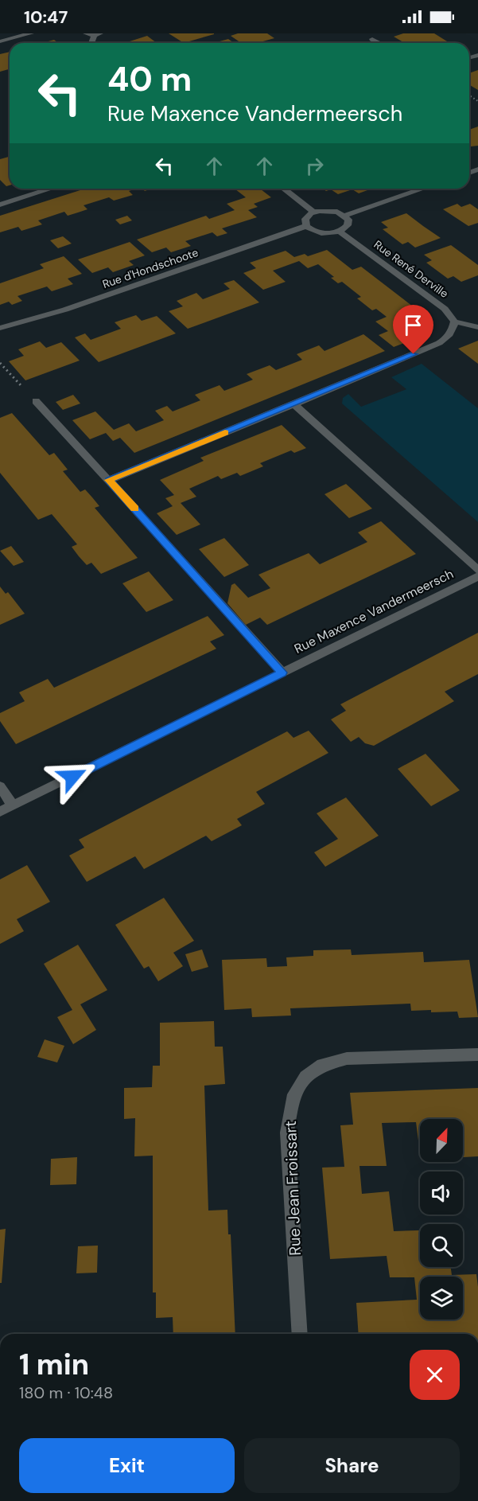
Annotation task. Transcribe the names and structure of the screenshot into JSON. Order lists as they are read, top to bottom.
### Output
{
  "streets": {
    "street": [
      "Rue d'Hondschoote",
      "Rue René Derville",
      "Rue Maxence Vandermeersch",
      "Rue Jean Froissart"
    ]
  },
  "north": "top right",
  "page": {
    "status": "10:47",
    "turn": ["40 m", "Rue Maxence Vandermeersch"],
    "heading": ["1 min", "180 m · 10:48"],
    "buttons": ["Exit", "Share"]
  }
}
